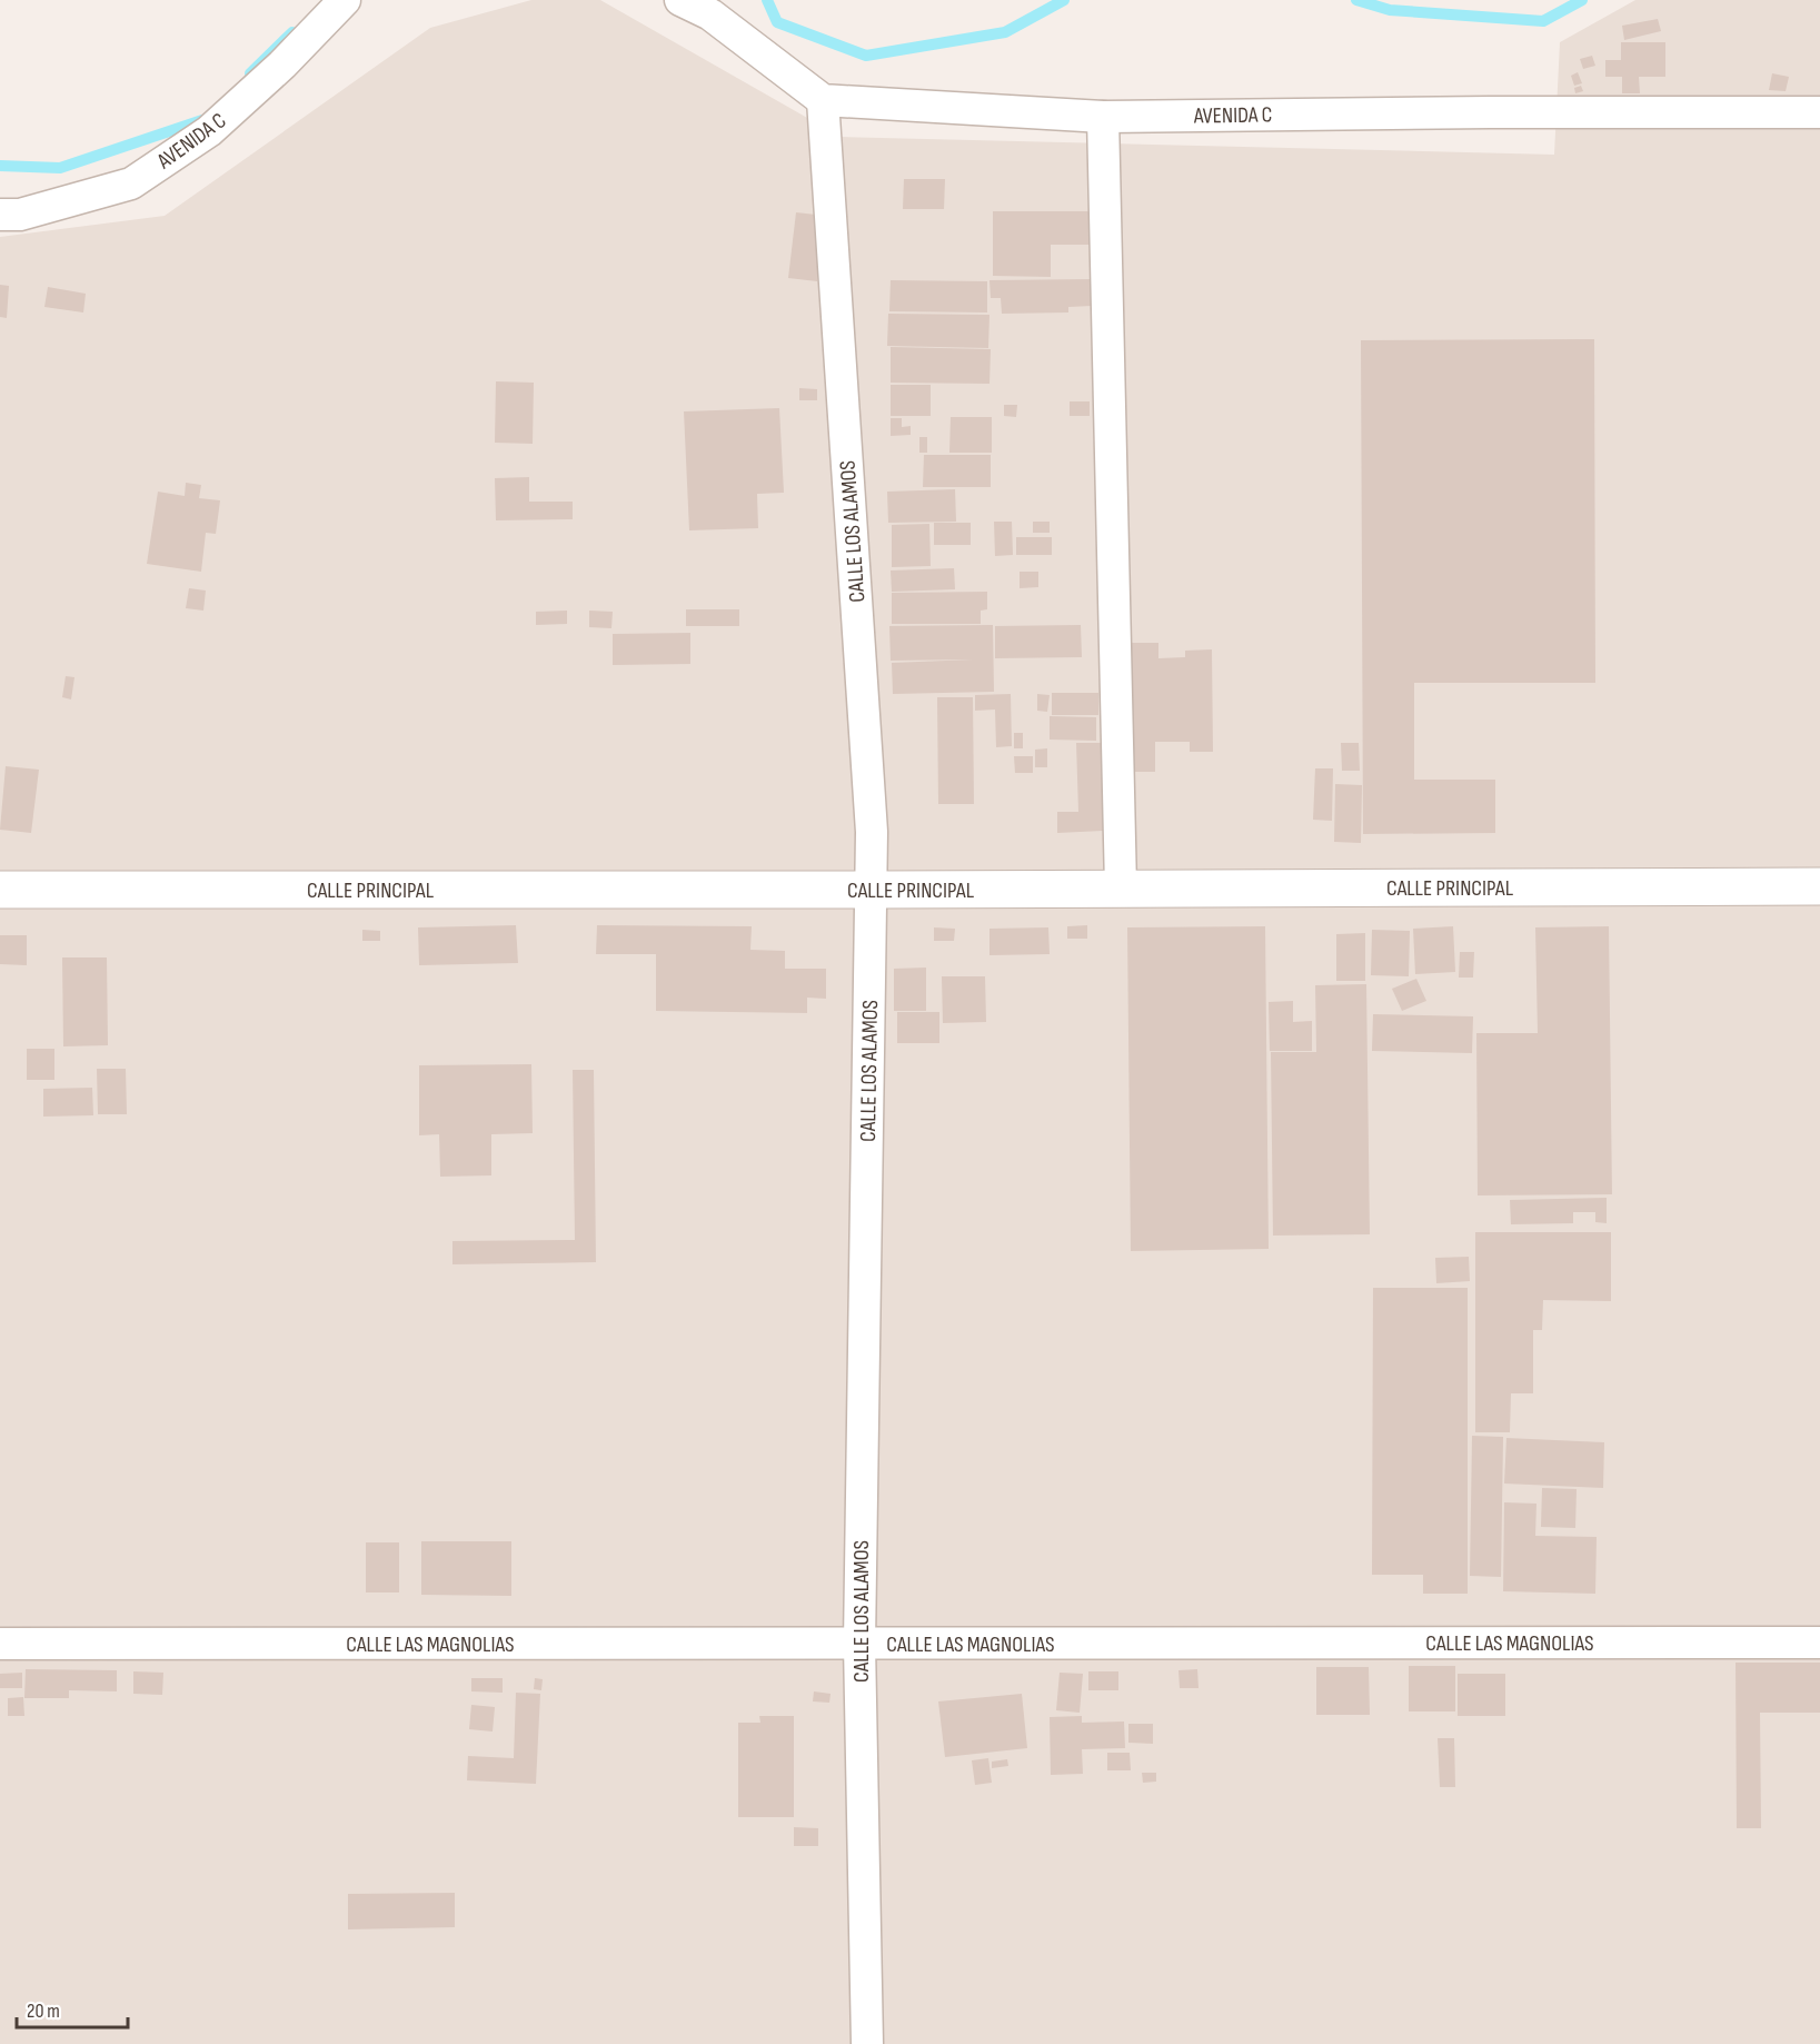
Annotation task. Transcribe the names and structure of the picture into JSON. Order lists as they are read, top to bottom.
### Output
{
  "streets": {
    "street": [
      "AVENIDA C",
      "CALLE LOS ALAMOS",
      "CALLE PRINCIPAL",
      "CALLE LAS MAGNOLIAS"
    ]
  },
  "crossings": [
    ["AVENIDA C", "CALLE LOS ALAMOS"],
    ["CALLE LOS ALAMOS", "CALLE PRINCIPAL"],
    ["CALLE LOS ALAMOS", "CALLE LAS MAGNOLIAS"]
  ],
  "scale_bar": "20 m"
}
